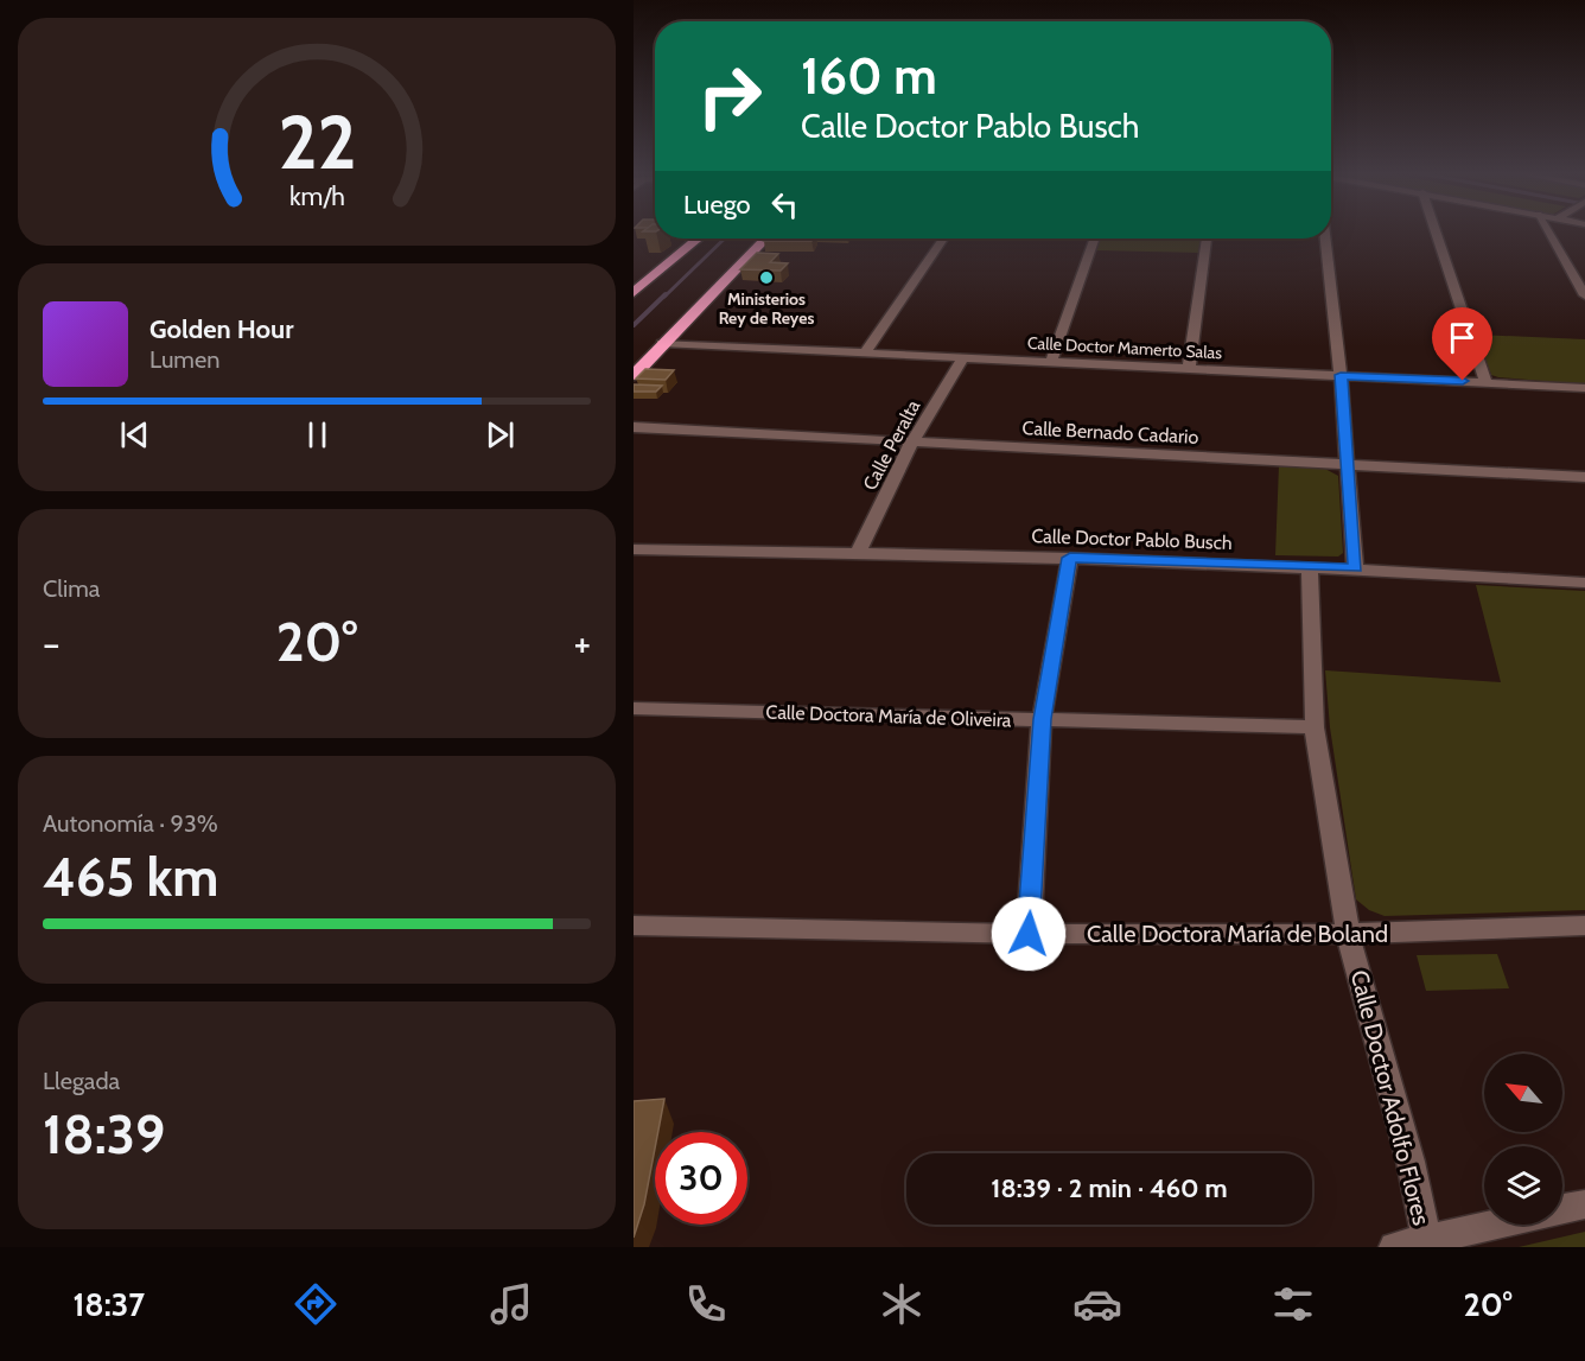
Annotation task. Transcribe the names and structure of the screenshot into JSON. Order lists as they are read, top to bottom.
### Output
{
  "streets": {
    "street": [
      "Calle Doctor Mamerto Salas",
      "Calle Bernado Cadario",
      "Calle Peralta",
      "Calle Doctor Pablo Busch",
      "Calle Doctora María de Oliveira",
      "Calle Doctora María de Boland",
      "Calle Doctor Adolfo Flores"
    ]
  },
  "crossings": [
    ["Calle Doctor Mamerto Salas", "Calle Peralta"],
    ["Calle Bernado Cadario", "Calle Peralta"],
    ["Calle Peralta", "Calle Doctor Pablo Busch"],
    ["Calle Doctor Pablo Busch", "Calle Doctor Adolfo Flores"],
    ["Calle Doctora María de Oliveira", "Calle Doctor Adolfo Flores"],
    ["Calle Doctora María de Boland", "Calle Doctor Adolfo Flores"]
  ],
  "places": ["Ministerios Rey de Reyes"],
  "north": "top left",
  "page": {
    "turn": ["160 m", "Calle Doctor Pablo Busch"],
    "then": "Luego",
    "song": ["Golden Hour", "Lumen"],
    "tile": [
      "Clima",
      ["Autonomía · 93%", "465 km"],
      ["Llegada", "18:39"]
    ],
    "heat": ["−", "20°", "+"],
    "limit": "30",
    "trip": "18:39 · 2 min · 460 m",
    "tabs": ["18:37", "20°"],
    "gauge": ["22", "km/h"]
  }
}
